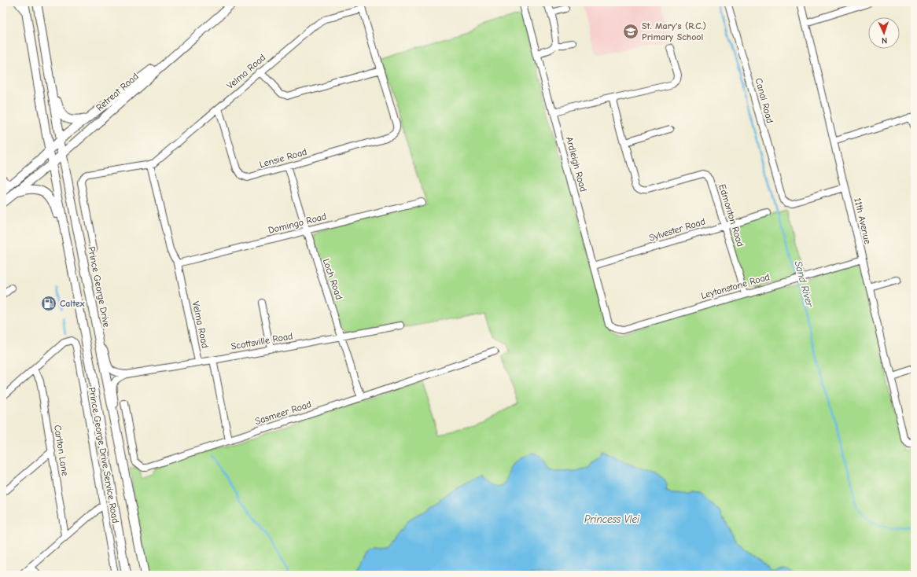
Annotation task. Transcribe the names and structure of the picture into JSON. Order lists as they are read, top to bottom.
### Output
{
  "streets": {
    "main road": ["Retreat Road", "Prince George Drive"],
    "street": [
      "Velma Road",
      "Canal Road",
      "Lensie Road",
      "Ardleigh Road",
      "Edmonton Road",
      "11th Avenue",
      "Domingo Road",
      "Sylvester Road",
      "Loch Road",
      "Leytonstone Road",
      "Scottsville Road",
      "Sasmeer Road",
      "Carlton Lane",
      "Prince George Drive Service Road"
    ]
  },
  "crossings": [
    ["Velma Road", "Lensie Road"],
    ["Velma Road", "Domingo Road"],
    ["Velma Road", "Scottsville Road"],
    ["Retreat Road", "Prince George Drive"],
    ["Canal Road", "11th Avenue"],
    ["Lensie Road", "Loch Road"],
    ["Ardleigh Road", "Sylvester Road"],
    ["Ardleigh Road", "Leytonstone Road"],
    ["Edmonton Road", "Sylvester Road"],
    ["Edmonton Road", "Leytonstone Road"],
    ["11th Avenue", "Leytonstone Road"],
    ["Domingo Road", "Loch Road"],
    ["Loch Road", "Scottsville Road"],
    ["Loch Road", "Sasmeer Road"],
    ["Prince George Drive", "Scottsville Road"],
    ["Carlton Lane", "Prince George Drive Service Road"]
  ],
  "water": ["Sand River", "Princess Vlei"],
  "places": {
    "school or university": ["St. Mary's (R.C.) Primary School"],
    "fuel station": ["Caltex"]
  },
  "north": "bottom"
}
